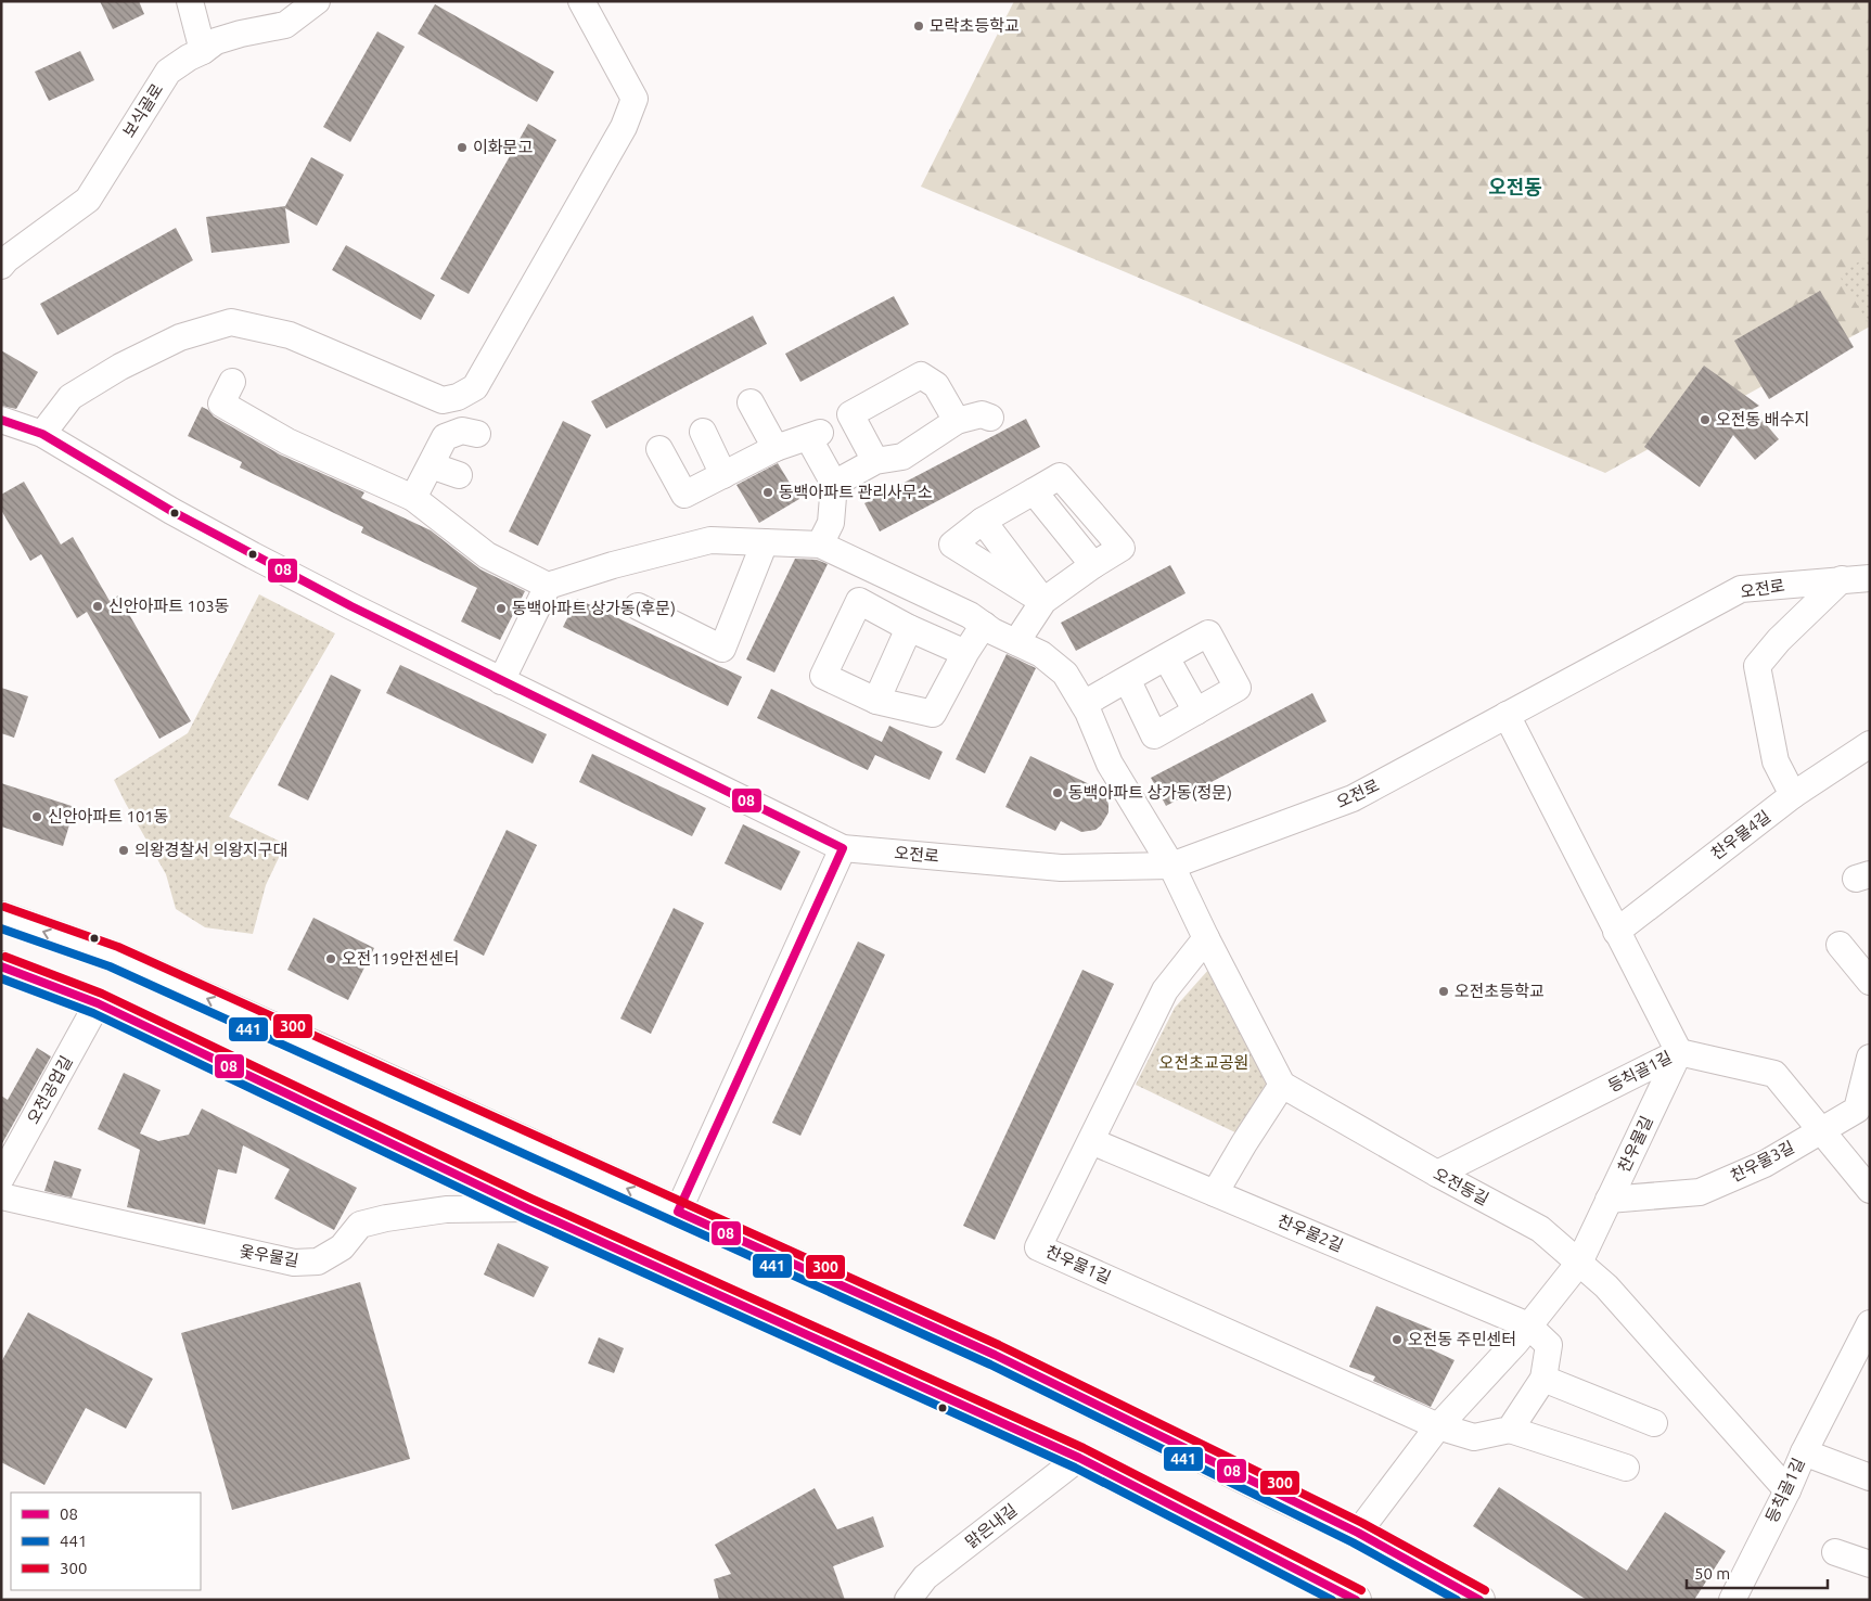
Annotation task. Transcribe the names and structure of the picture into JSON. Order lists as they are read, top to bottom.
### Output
{
  "streets": {
    "street": [
      "보식골로",
      "오전로",
      "찬우물4길",
      "등칙골1길",
      "오전공업길",
      "찬우물길",
      "찬우물3길",
      "오전동길",
      "찬우물2길",
      "옻우물길",
      "찬우물1길",
      "맑은내길"
    ]
  },
  "crossings": [
    ["등칙골1길", "찬우물길"],
    ["등칙골1길", "찬우물3길"],
    ["등칙골1길", "오전동길"],
    ["찬우물길", "찬우물3길"],
    ["찬우물길", "오전동길"],
    ["찬우물길", "찬우물2길"],
    ["찬우물길", "찬우물1길"],
    ["찬우물2길", "찬우물1길"]
  ],
  "districts": ["오전동"],
  "parks": ["오전초교공원"],
  "places": [
    "모락초등학교",
    "이화문고",
    "오전동 배수지",
    "동백아파트 관리사무소",
    "신안아파트 103동",
    "동백아파트 상가동(후문)",
    "동백아파트 상가동(정문)",
    "신안아파트 101동",
    "의왕경찰서 의왕지구대",
    "오전119안전센터",
    "오전초등학교",
    "오전동 주민센터"
  ],
  "lines": ["transit line 08", "transit line 300", "transit line 441"],
  "legend": ["08", "441", "300"],
  "scale_bar": "50 m"
}
